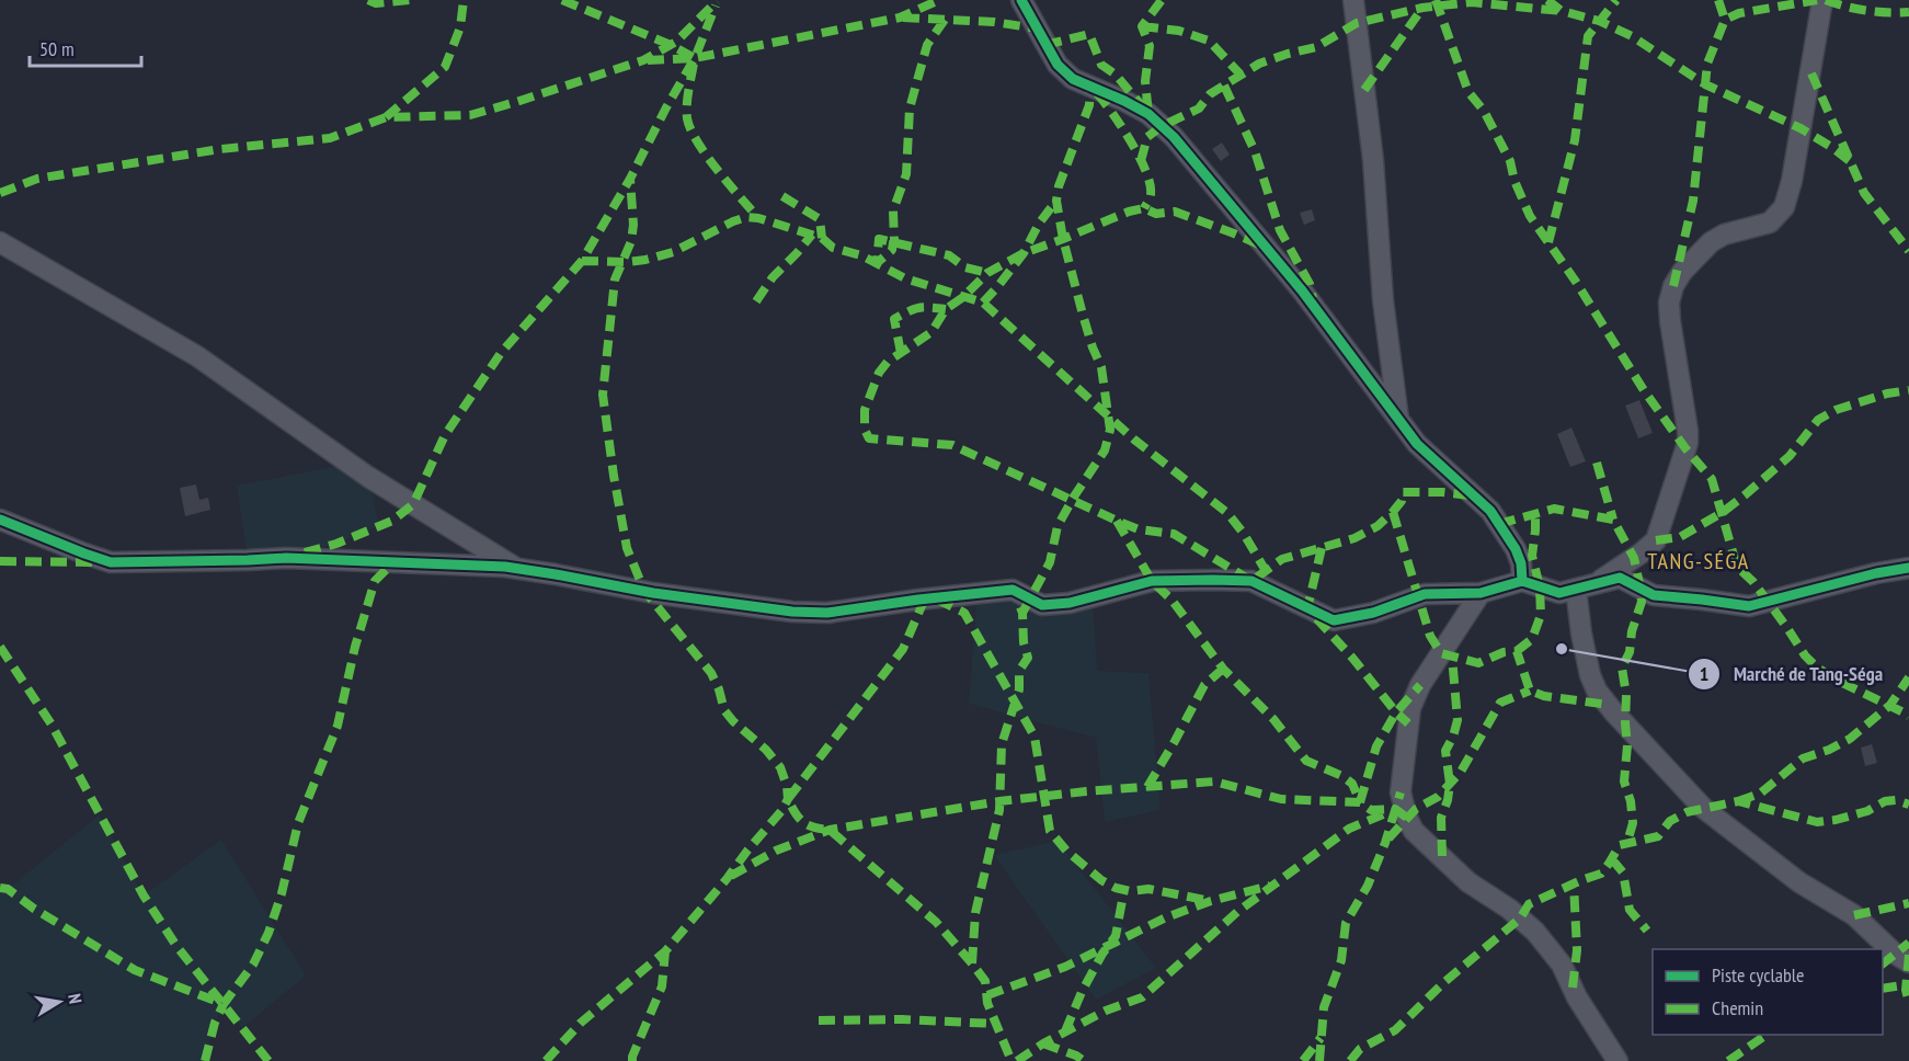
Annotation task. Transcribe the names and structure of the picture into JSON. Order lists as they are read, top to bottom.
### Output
{
  "districts": ["TANG-SÉGA"],
  "places": ["Marché de Tang-Séga"],
  "legend": ["Piste cyclable", "Chemin"],
  "scale_bar": "50 m",
  "north": "right"
}
